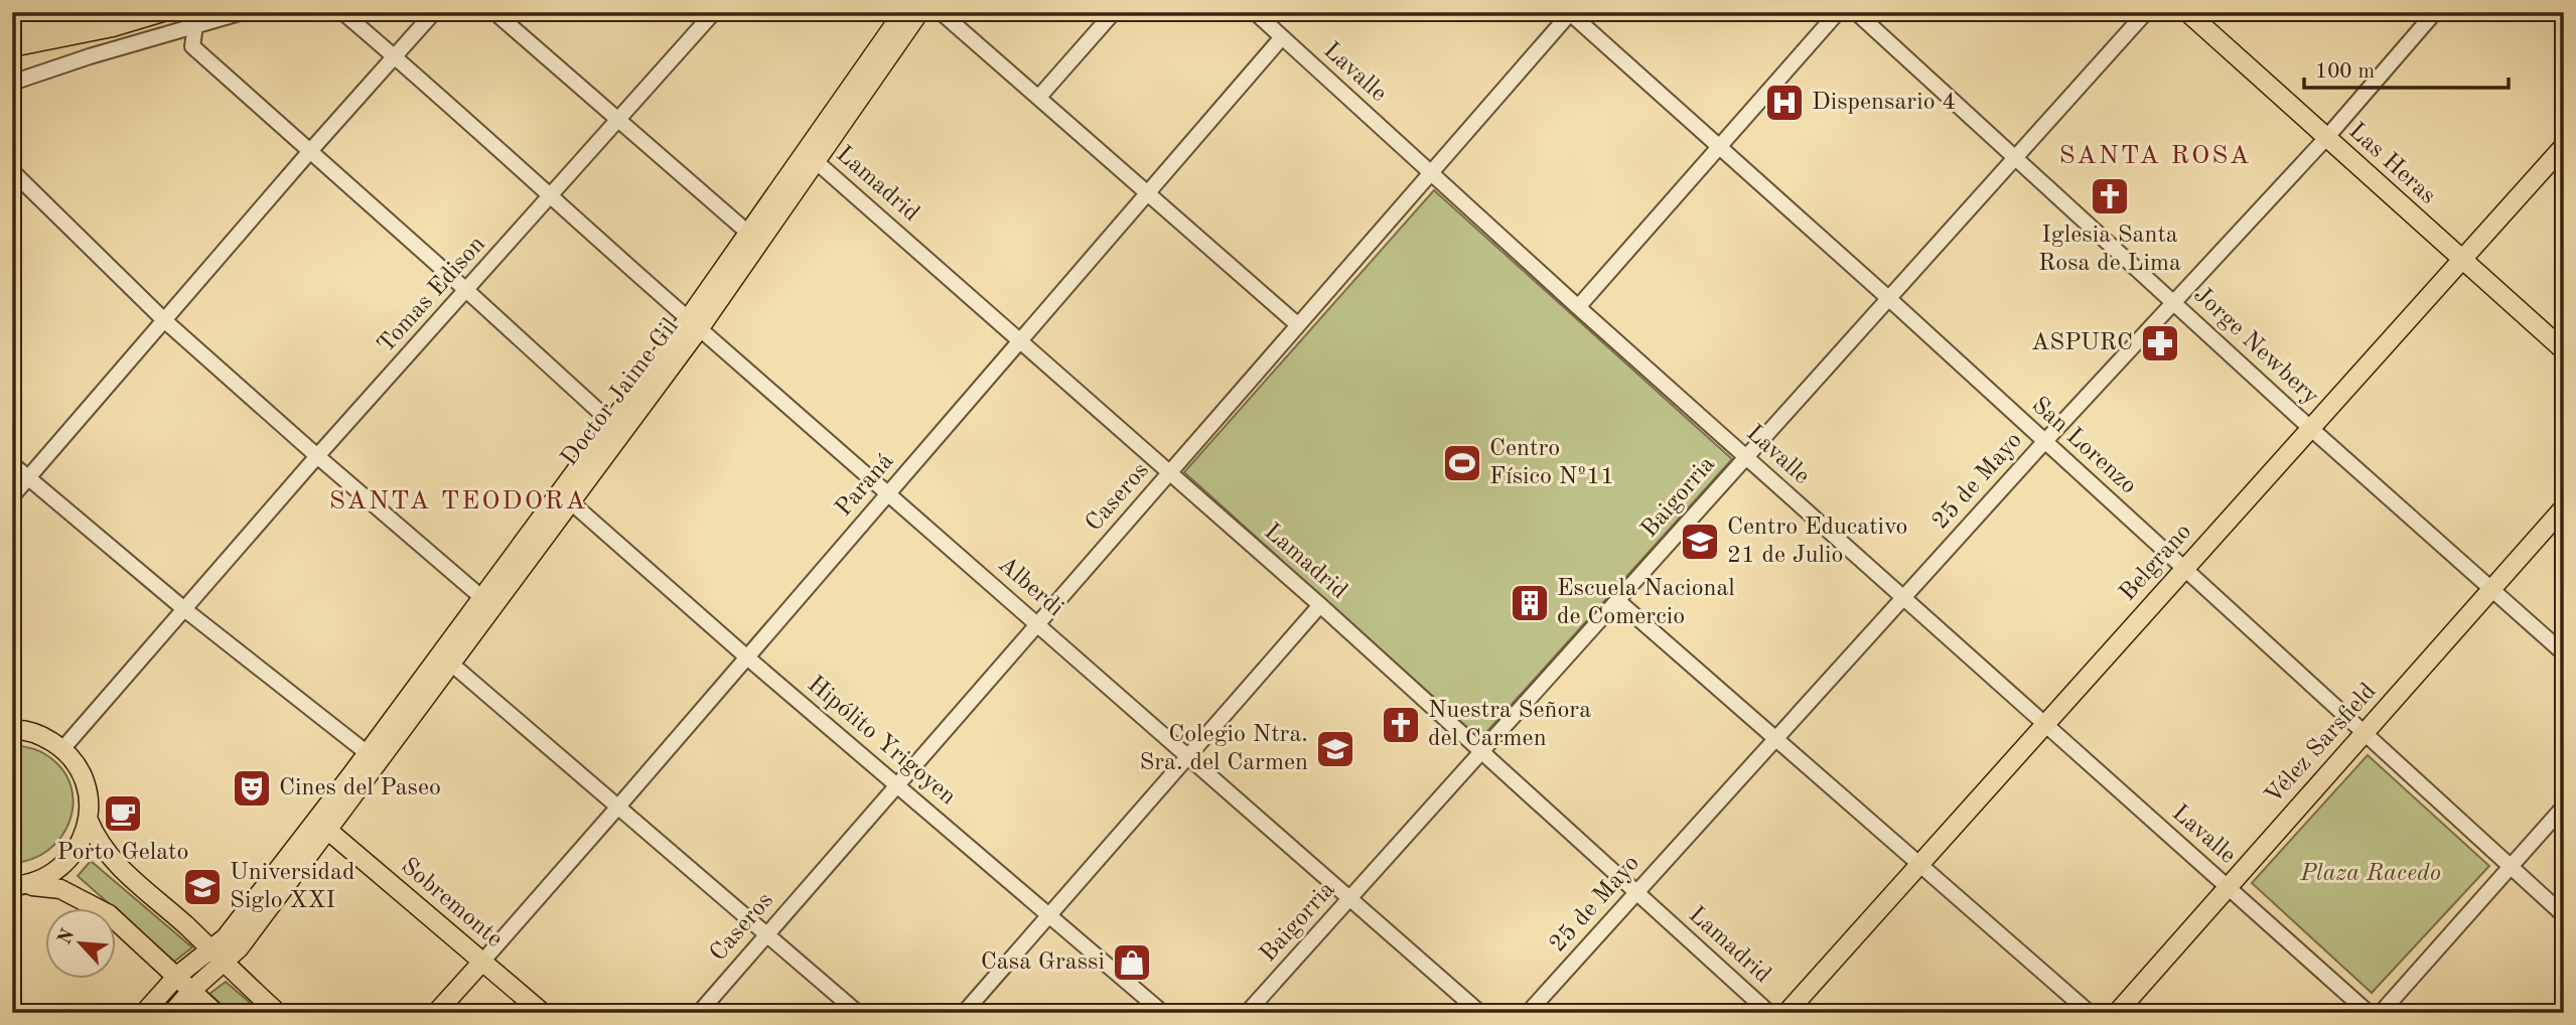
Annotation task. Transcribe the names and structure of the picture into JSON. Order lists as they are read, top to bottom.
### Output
{
  "streets": {
    "main road": [
      "Las Heras",
      "Doctor Jaime Gil",
      "Belgrano",
      "Vélez Sarsfield",
      "Sobremonte"
    ],
    "street": [
      "Lavalle",
      "Lamadrid",
      "Tomas Edison",
      "Jorge Newbery",
      "San Lorenzo",
      "25 de Mayo",
      "Paraná",
      "Caseros",
      "Baigorria",
      "Alberdi",
      "Hipólito Yrigoyen"
    ]
  },
  "crossings": [
    ["Lavalle", "25 de Mayo"],
    ["Lavalle", "Paraná"],
    ["Lavalle", "Caseros"],
    ["Lavalle", "Baigorria"],
    ["Lavalle", "Belgrano"],
    ["Lavalle", "Vélez Sarsfield"],
    ["Las Heras", "25 de Mayo"],
    ["Las Heras", "Belgrano"],
    ["Lamadrid", "Doctor Jaime Gil"],
    ["Lamadrid", "25 de Mayo"],
    ["Lamadrid", "Paraná"],
    ["Lamadrid", "Caseros"],
    ["Lamadrid", "Baigorria"],
    ["Tomas Edison", "Alberdi"],
    ["Jorge Newbery", "25 de Mayo"],
    ["Jorge Newbery", "Baigorria"],
    ["Jorge Newbery", "Belgrano"],
    ["Jorge Newbery", "Vélez Sarsfield"],
    ["Doctor Jaime Gil", "Alberdi"],
    ["Doctor Jaime Gil", "Hipólito Yrigoyen"],
    ["Doctor Jaime Gil", "Sobremonte"],
    ["San Lorenzo", "25 de Mayo"],
    ["San Lorenzo", "Caseros"],
    ["San Lorenzo", "Baigorria"],
    ["San Lorenzo", "Belgrano"],
    ["San Lorenzo", "Vélez Sarsfield"],
    ["Paraná", "Alberdi"],
    ["Paraná", "Hipólito Yrigoyen"],
    ["Paraná", "Sobremonte"],
    ["Caseros", "Alberdi"],
    ["Caseros", "Hipólito Yrigoyen"],
    ["Baigorria", "Alberdi"]
  ],
  "districts": ["SANTA ROSA", "SANTA TEODORA"],
  "parks": ["Plaza Racedo"],
  "places": {
    "hospital": ["Dispensario 4"],
    "church": ["Iglesia Santa Rosa de Lima", "Nuestra Señora del Carmen"],
    "pharmacy": ["ASPURC"],
    "sports": ["Centro Físico Nº11"],
    "school or university": ["Centro Educativo 21 de Julio", "Colegio Ntra. Sra. del Carmen", "Universidad Siglo XXI"],
    "building": ["Escuela Nacional de Comercio"],
    "theatre": ["Cines del Paseo"],
    "cafe": ["Porto Gelato"],
    "shop": ["Casa Grassi"]
  },
  "scale_bar": "100 m",
  "north": "top left"
}
